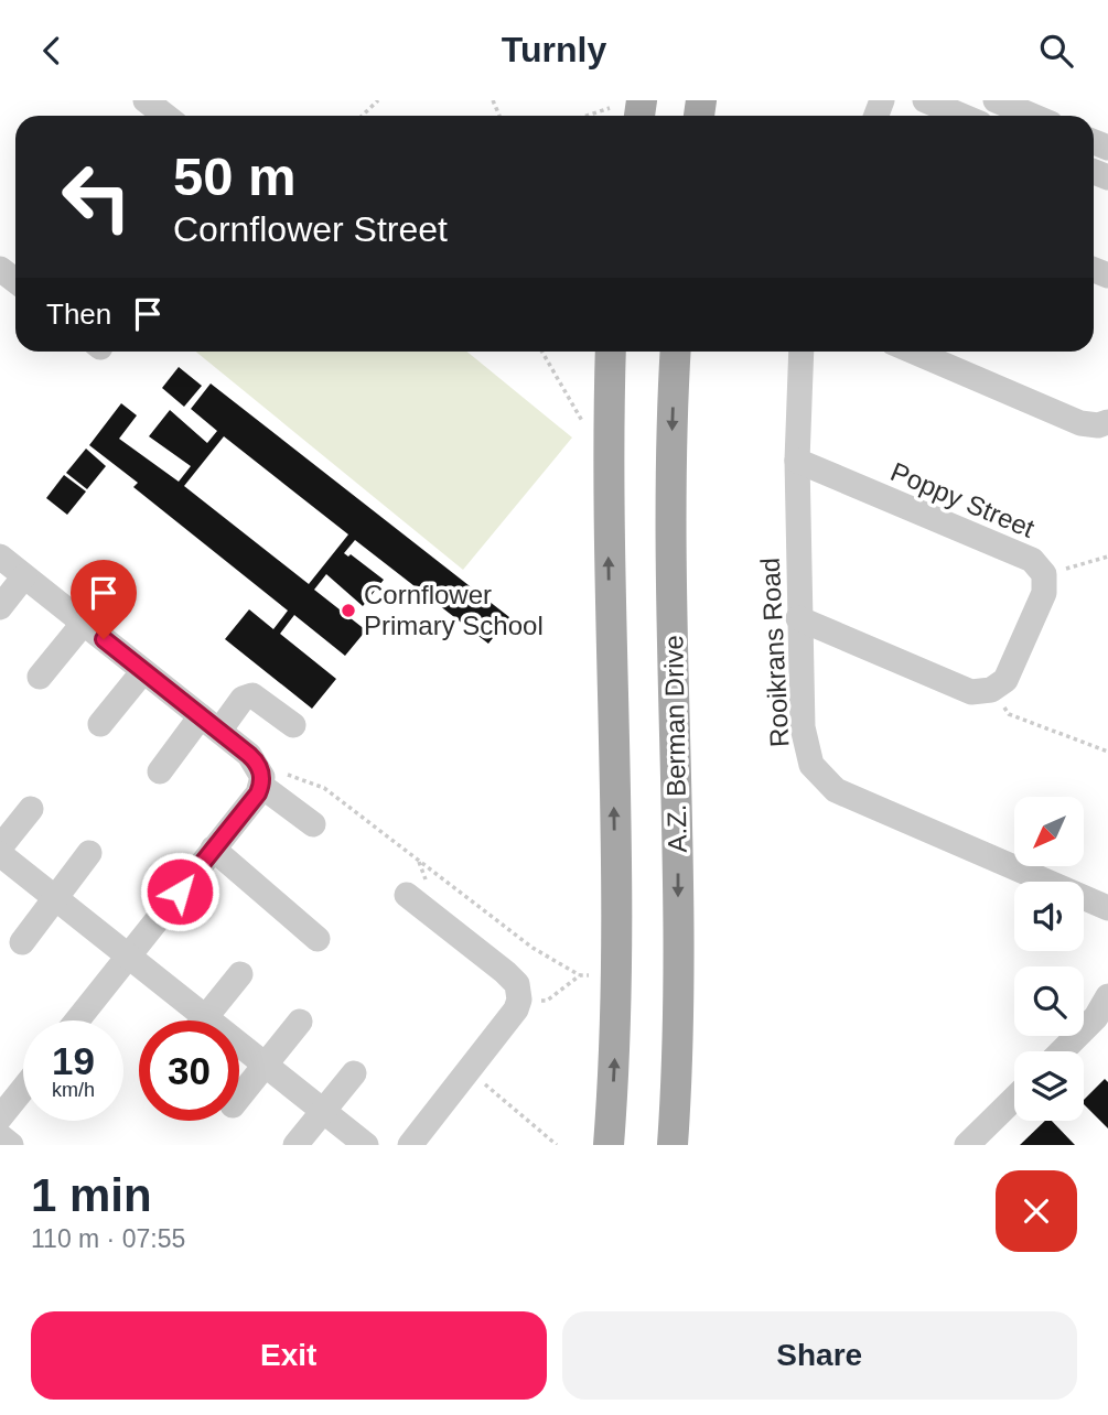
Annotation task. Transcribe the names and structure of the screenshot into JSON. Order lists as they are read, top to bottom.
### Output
{
  "streets": {
    "main road": ["A.Z. Berman Drive"],
    "street": ["Poppy Street", "Rooikrans Road"]
  },
  "crossings": [
    ["Poppy Street", "Rooikrans Road"]
  ],
  "places": ["Cornflower Primary School"],
  "north": "bottom left",
  "page": {
    "header": "Turnly",
    "turn": ["50 m", "Cornflower Street"],
    "then": "Then",
    "speed": "19 km/h",
    "limit": "30",
    "heading": ["1 min", "110 m · 07:55"],
    "buttons": ["Exit", "Share"]
  }
}
